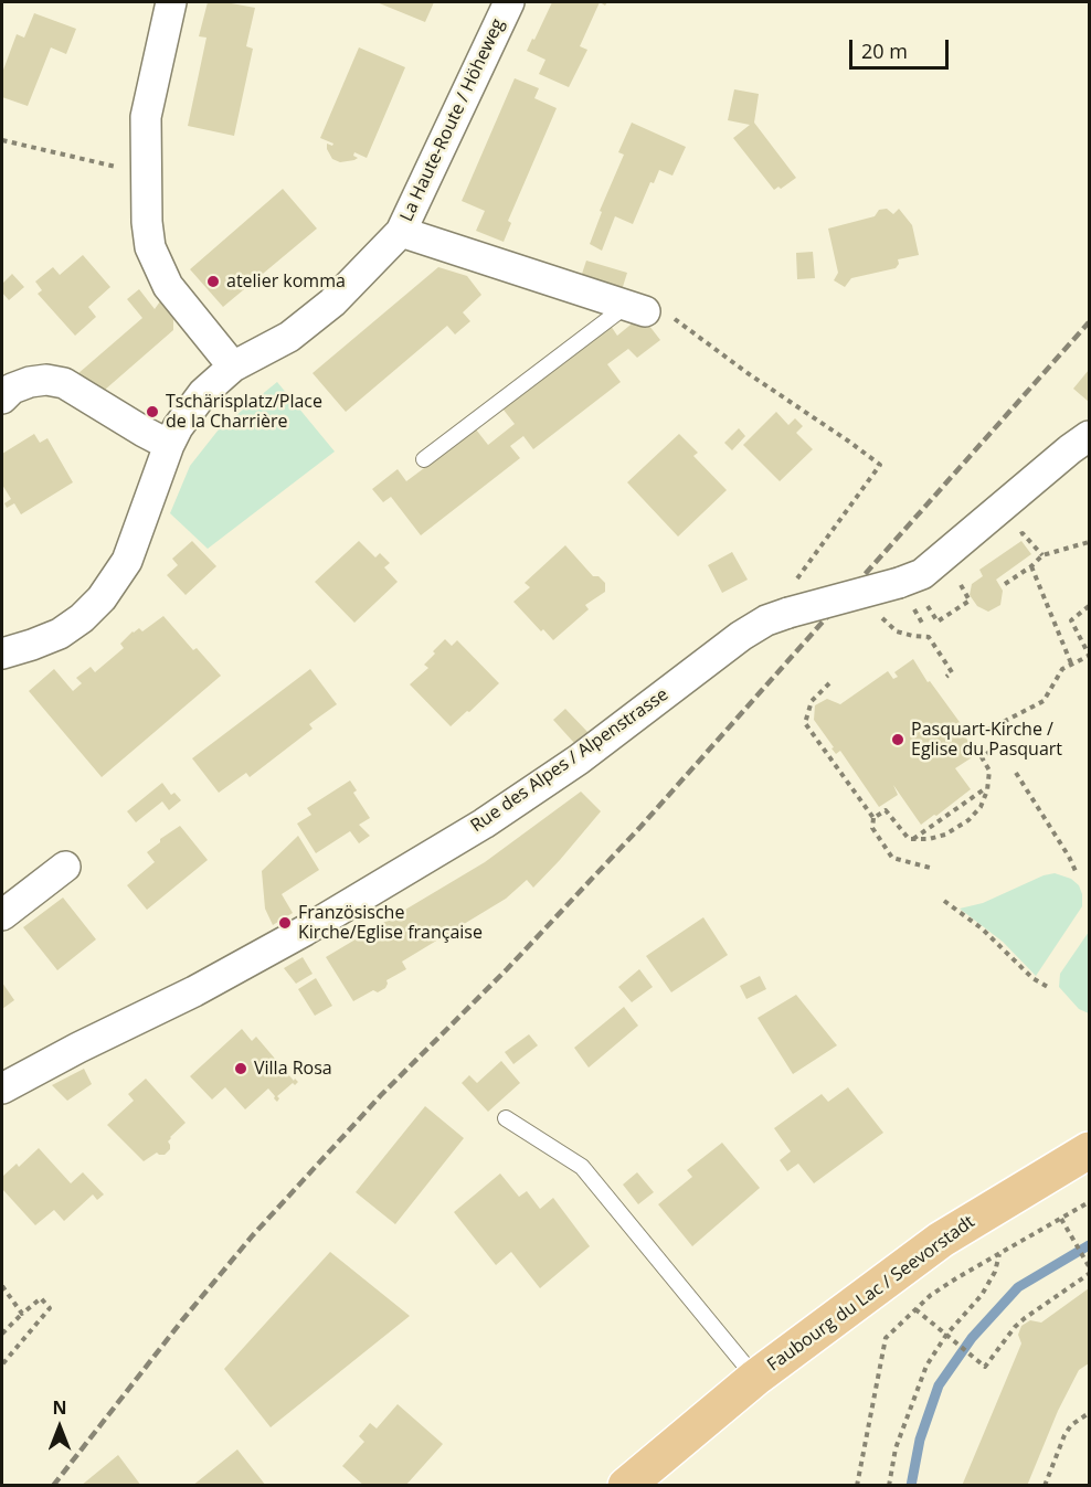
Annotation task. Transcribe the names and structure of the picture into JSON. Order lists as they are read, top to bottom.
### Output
{
  "streets": {
    "main road": ["Faubourg du Lac / Seevorstadt"],
    "street": ["La Haute-Route / Höheweg", "Rue des Alpes / Alpenstrasse"]
  },
  "places": [
    "atelier komma",
    "Tschärisplatz/Place de la Charrière",
    "Pasquart-Kirche / Eglise du Pasquart",
    "Französische Kirche/Eglise française",
    "Villa Rosa"
  ],
  "scale_bar": "20 m",
  "north": "top"
}
